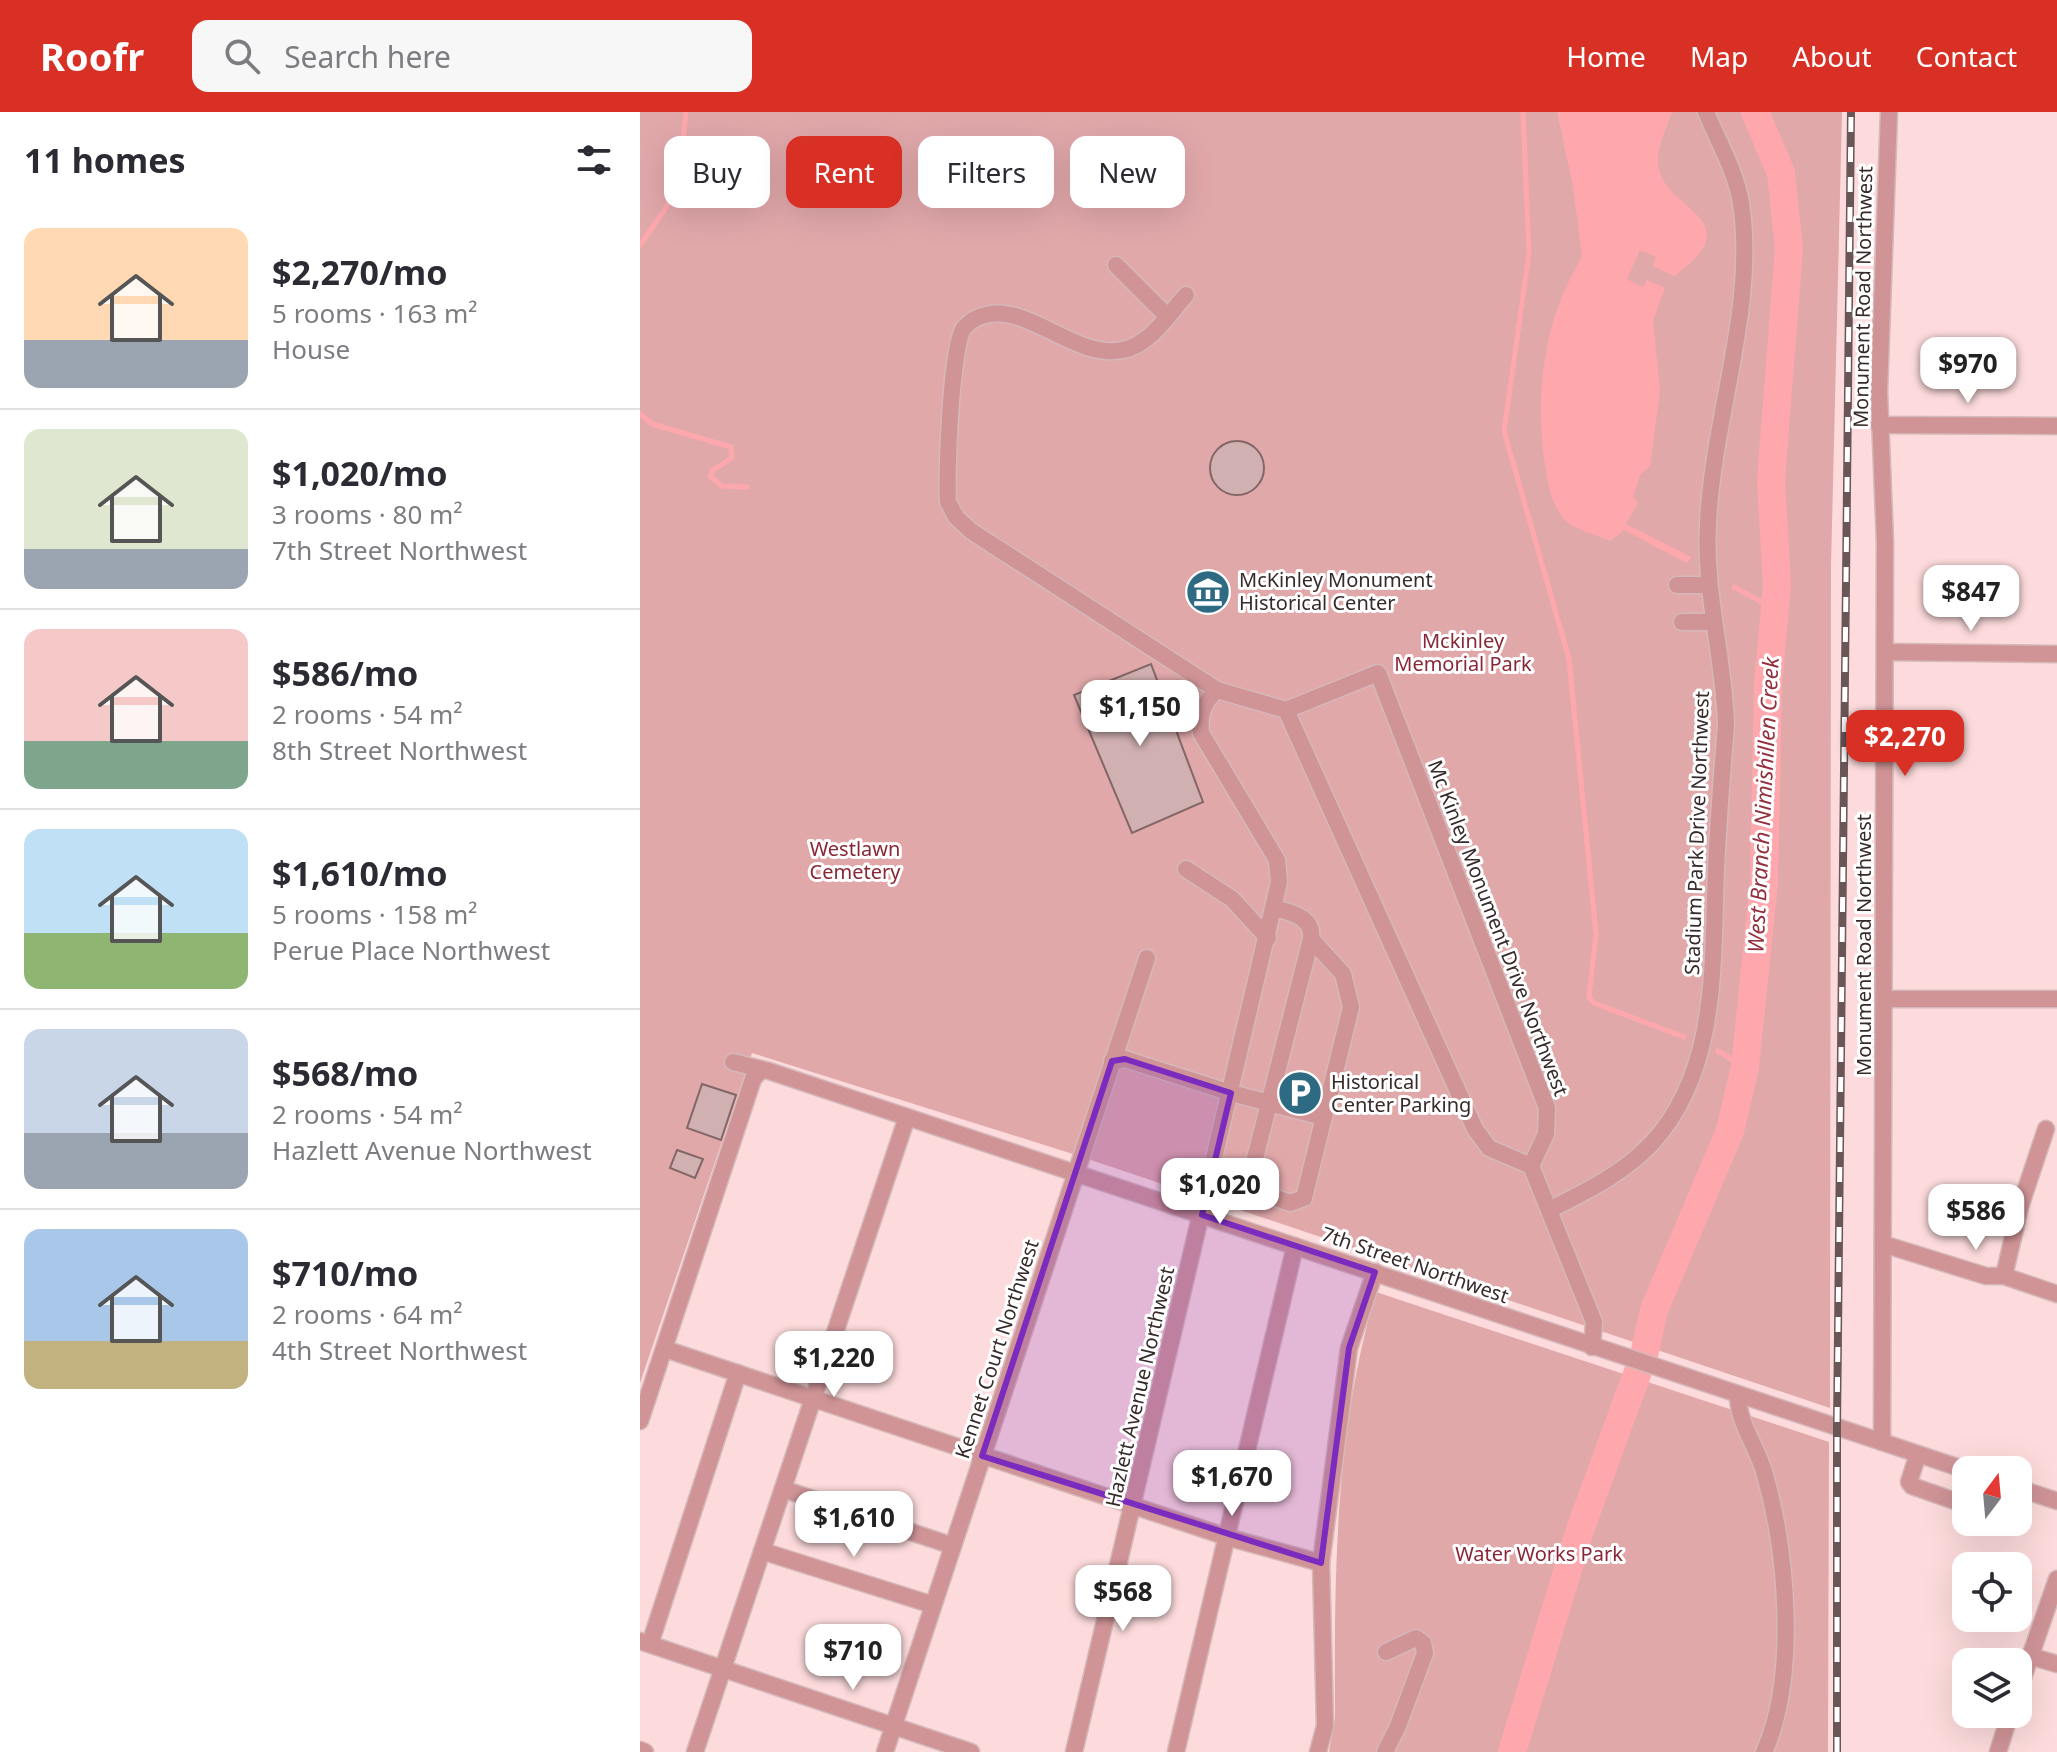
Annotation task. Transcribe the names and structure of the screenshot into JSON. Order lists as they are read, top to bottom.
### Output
{
  "streets": {
    "street": [
      "Monument Road Northwest",
      "Stadium Park Drive Northwest",
      "Mc Kinley Monument Drive Northwest",
      "7th Street Northwest",
      "Kennet Court Northwest",
      "Hazlett Avenue Northwest"
    ]
  },
  "crossings": [
    ["Monument Road Northwest", "7th Street Northwest"],
    ["7th Street Northwest", "Kennet Court Northwest"],
    ["7th Street Northwest", "Hazlett Avenue Northwest"]
  ],
  "water": ["West Branch Nimishillen Creek"],
  "parks": ["Mckinley Memorial Park", "Westlawn Cemetery", "Water Works Park"],
  "places": {
    "museum": ["McKinley Monument Historical Center"],
    "parking": ["Historical Center Parking"]
  },
  "north": "top",
  "page": {
    "header": "Roofr",
    "search": "Search here",
    "nav": [
      "Home",
      "Map",
      "About",
      "Contact"
    ],
    "heading": "11 homes",
    "chip": [
      "Buy",
      "Rent",
      "Filters",
      "New"
    ],
    "list": [
      {
        "name": "$2,270/mo",
        "note": "5 rooms · 163 m² · House"
      },
      {
        "name": "$1,020/mo",
        "note": "3 rooms · 80 m² · 7th Street Northwest"
      },
      {
        "name": "$586/mo",
        "note": "2 rooms · 54 m² · 8th Street Northwest"
      },
      {
        "name": "$1,610/mo",
        "note": "5 rooms · 158 m² · Perue Place Northwest"
      },
      {
        "name": "$568/mo",
        "note": "2 rooms · 54 m² · Hazlett Avenue Northwest"
      },
      {
        "name": "$710/mo",
        "note": "2 rooms · 64 m² · 4th Street Northwest"
      }
    ],
    "price": [
      "$970",
      "$847",
      "$1,150",
      "$2,270",
      "$1,020",
      "$586",
      "$1,220",
      "$1,670",
      "$1,610",
      "$568",
      "$710"
    ]
  }
}
